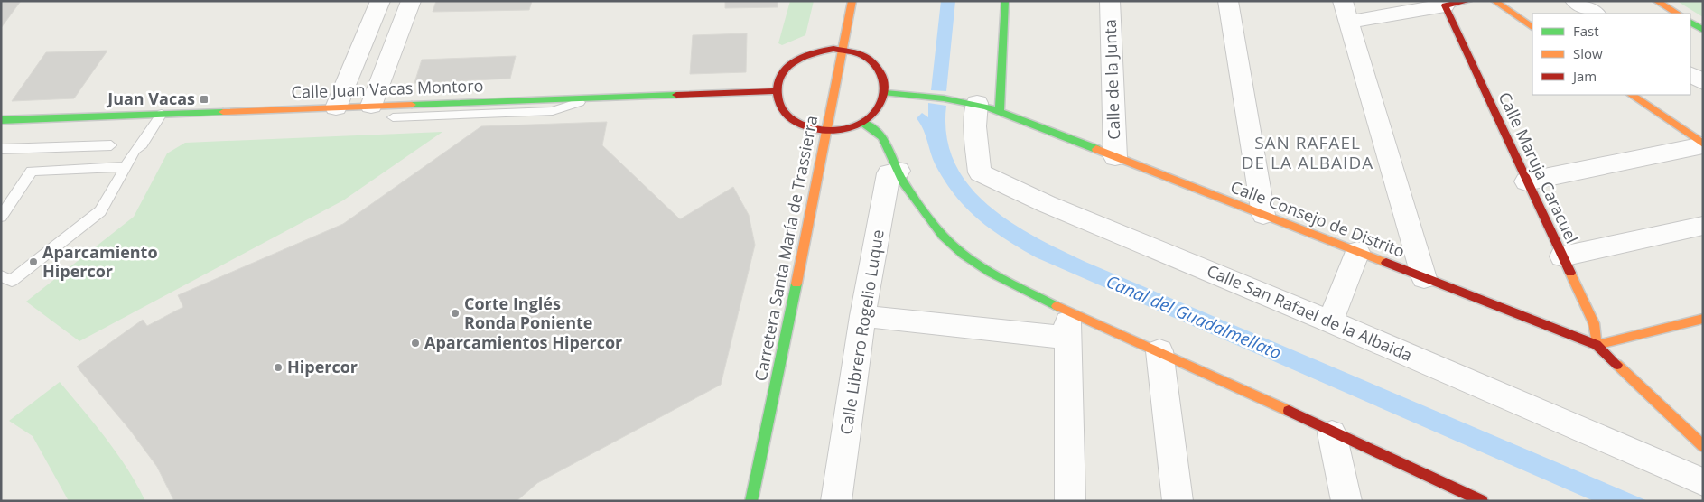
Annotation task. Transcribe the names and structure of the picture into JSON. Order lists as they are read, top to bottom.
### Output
{
  "streets": {
    "street": [
      "Calle de la Junta",
      "Calle Juan Vacas Montoro",
      "Calle Maruja Caracuel",
      "Calle Consejo de Distrito",
      "Carretera Santa María de Trassierra",
      "Calle San Rafael de la Albaida",
      "Calle Librero Rogelio Luque"
    ]
  },
  "crossings": [
    ["Calle de la Junta", "Calle Consejo de Distrito"],
    ["Calle Maruja Caracuel", "Calle Consejo de Distrito"],
    ["Calle Consejo de Distrito", "Calle San Rafael de la Albaida"]
  ],
  "districts": ["SAN RAFAEL DE LA ALBAIDA"],
  "water": ["Canal del Guadalmellato"],
  "places": {
    "transit": ["Juan Vacas"],
    "other": [
      "Aparcamiento Hipercor",
      "Corte Inglés Ronda Poniente",
      "Aparcamientos Hipercor",
      "Hipercor"
    ]
  },
  "legend": ["Fast", "Slow", "Jam"]
}
